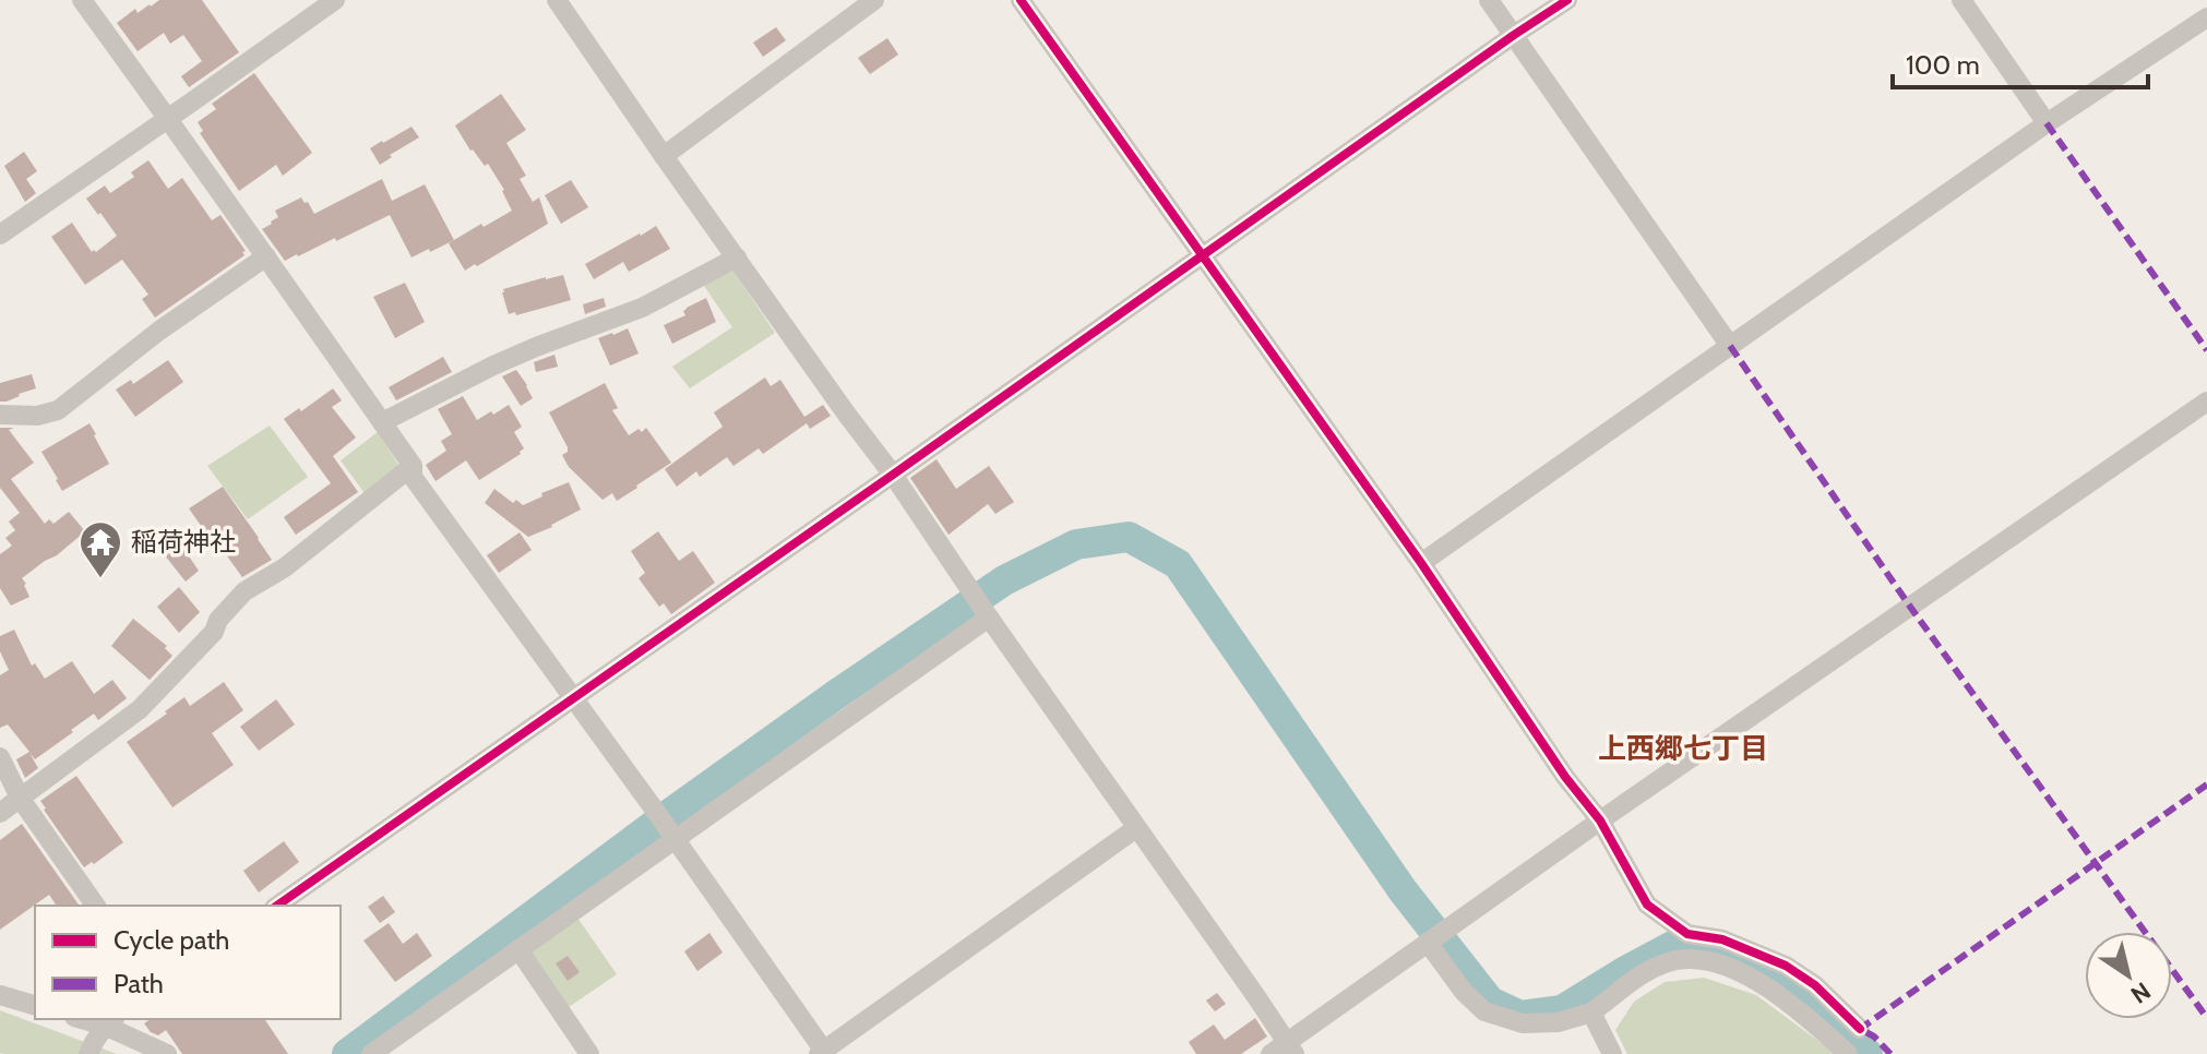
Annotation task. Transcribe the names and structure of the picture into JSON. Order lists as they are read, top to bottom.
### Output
{
  "districts": ["上西郷七丁目"],
  "places": {
    "temple": ["稲荷神社"]
  },
  "legend": ["Cycle path", "Path"],
  "scale_bar": "100 m",
  "north": "bottom right"
}
